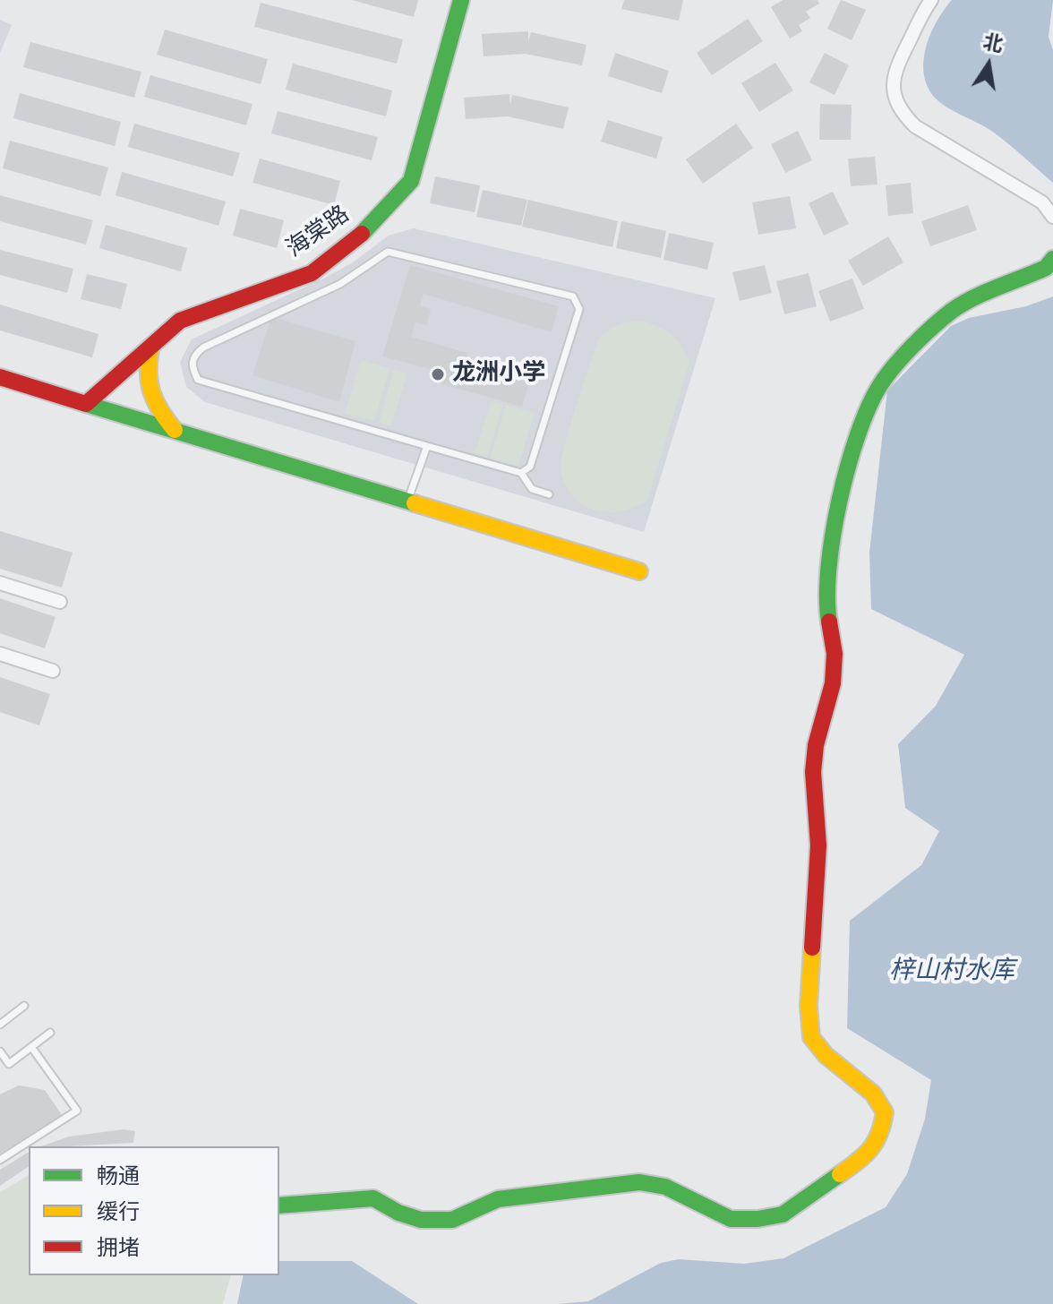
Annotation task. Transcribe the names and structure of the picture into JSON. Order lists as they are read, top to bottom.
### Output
{
  "streets": {
    "street": ["海棠路"]
  },
  "water": ["梓山村水库"],
  "places": ["龙洲小学"],
  "legend": ["畅通", "缓行", "拥堵"],
  "north": "top"
}
